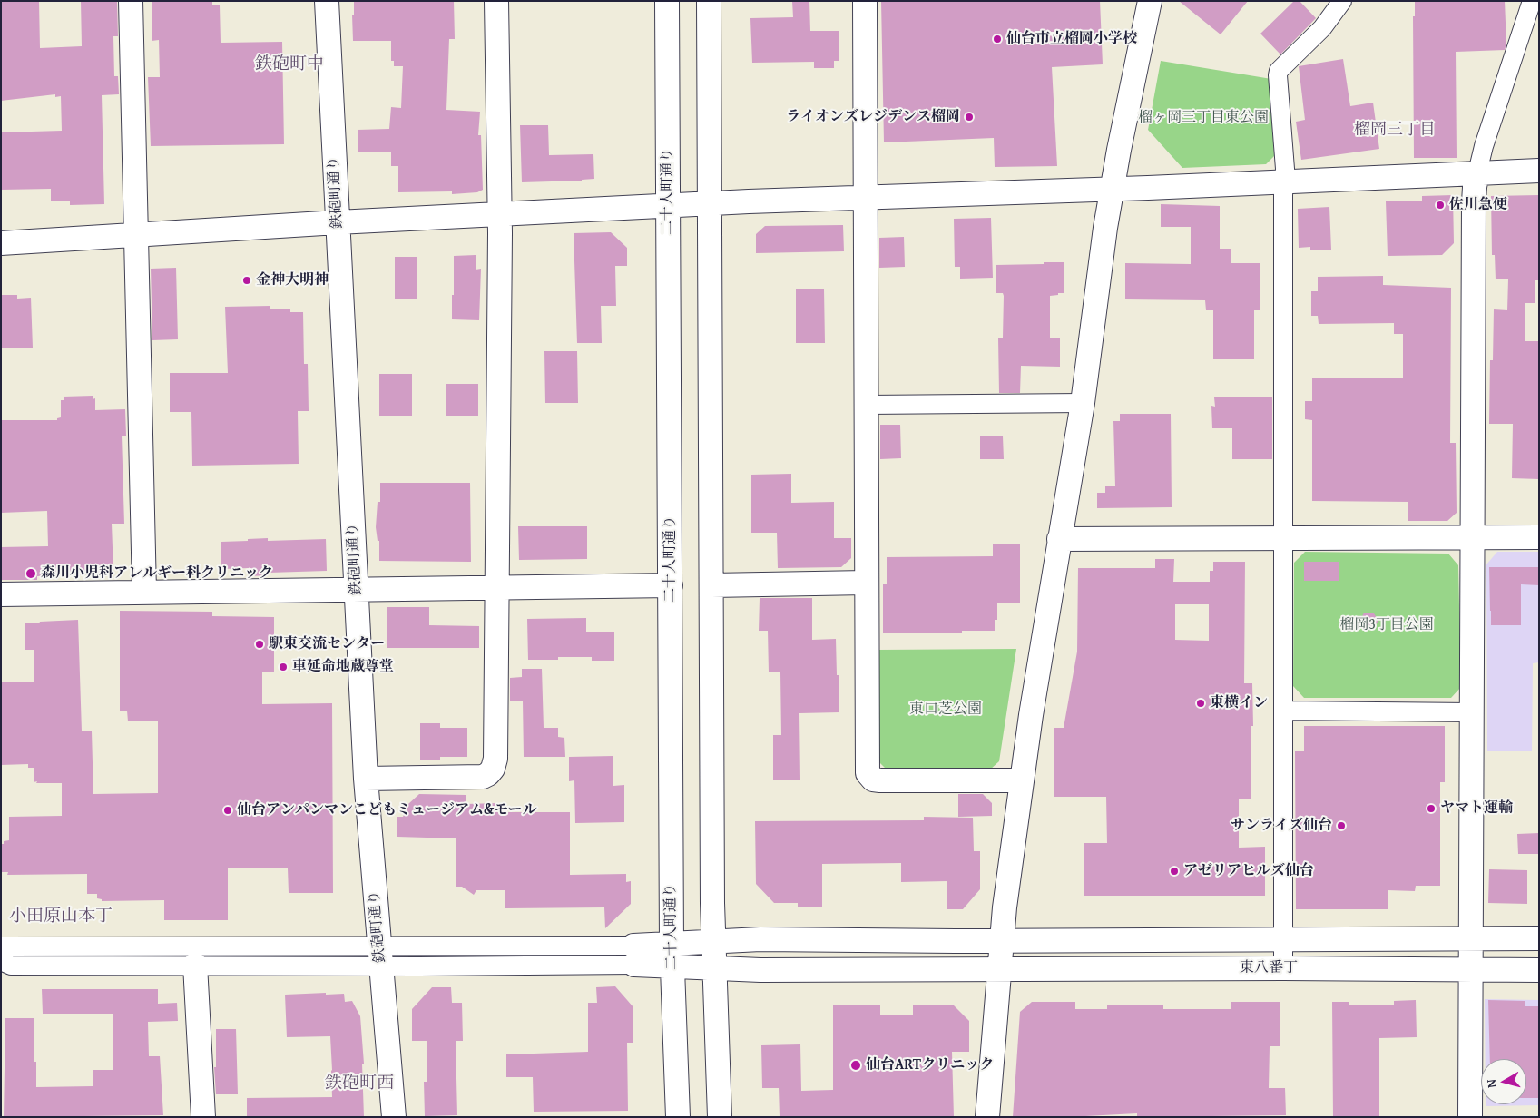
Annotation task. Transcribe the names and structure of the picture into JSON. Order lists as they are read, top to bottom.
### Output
{
  "streets": {
    "street": ["二十人町通り", "鉄砲町通り", "東八番丁"]
  },
  "crossings": [
    ["二十人町通り", "東八番丁"]
  ],
  "districts": [
    "鉄砲町中",
    "榴岡三丁目",
    "小田原山本丁",
    "鉄砲町西"
  ],
  "parks": ["榴ヶ岡三丁目東公園", "榴岡3丁目公園", "東口芝公園"],
  "places": [
    "仙台市立榴岡小学校",
    "ライオンズレジデンス榴岡",
    "佐川急便",
    "金神大明神",
    "森川小児科アレルギー科クリニック",
    "駅東交流センター",
    "車延命地蔵尊堂",
    "東横イン",
    "ヤマト運輸",
    "仙台アンパンマンこどもミュージアム&モール",
    "サンライズ仙台",
    "アゼリアヒルズ仙台",
    "仙台ARTクリニック"
  ],
  "north": "left"
}
